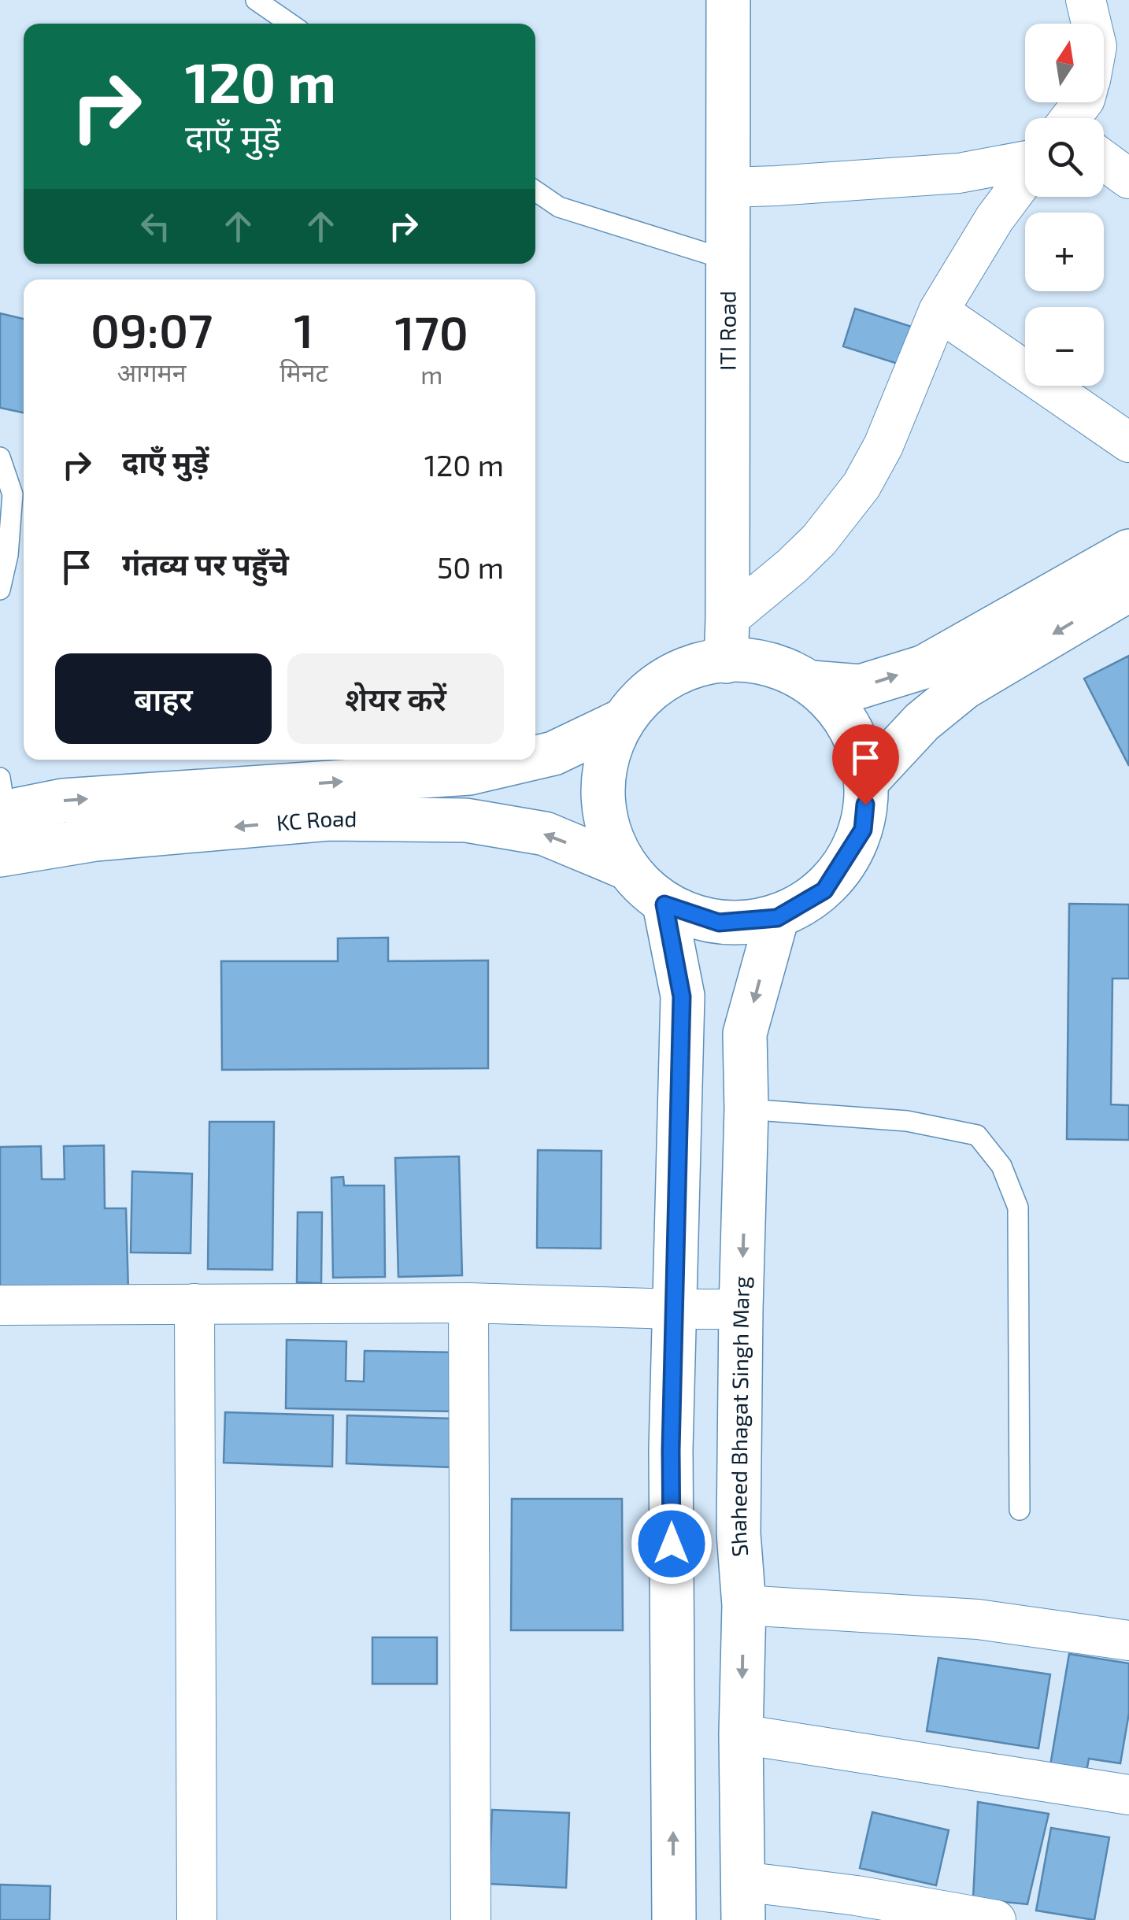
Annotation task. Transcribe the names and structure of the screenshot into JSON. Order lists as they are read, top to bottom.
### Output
{
  "streets": {
    "street": ["ITI Road", "KC Road", "Shaheed Bhagat Singh Marg"]
  },
  "crossings": [
    ["ITI Road", "KC Road"],
    ["ITI Road", "Shaheed Bhagat Singh Marg"],
    ["KC Road", "Shaheed Bhagat Singh Marg"]
  ],
  "north": "top",
  "page": {
    "map_buttons": ["+", "−"],
    "turn": ["120 m", "दाएँ मुड़ें"],
    "eta": [
      "09:07",
      "आगमन",
      "1",
      "मिनट",
      "170",
      "m"
    ],
    "list": [
      {
        "name": "दाएँ मुड़ें",
        "value": "120 m"
      },
      {
        "name": "गंतव्य पर पहुँचे",
        "value": "50 m"
      }
    ],
    "buttons": ["बाहर", "शेयर करें"]
  }
}
